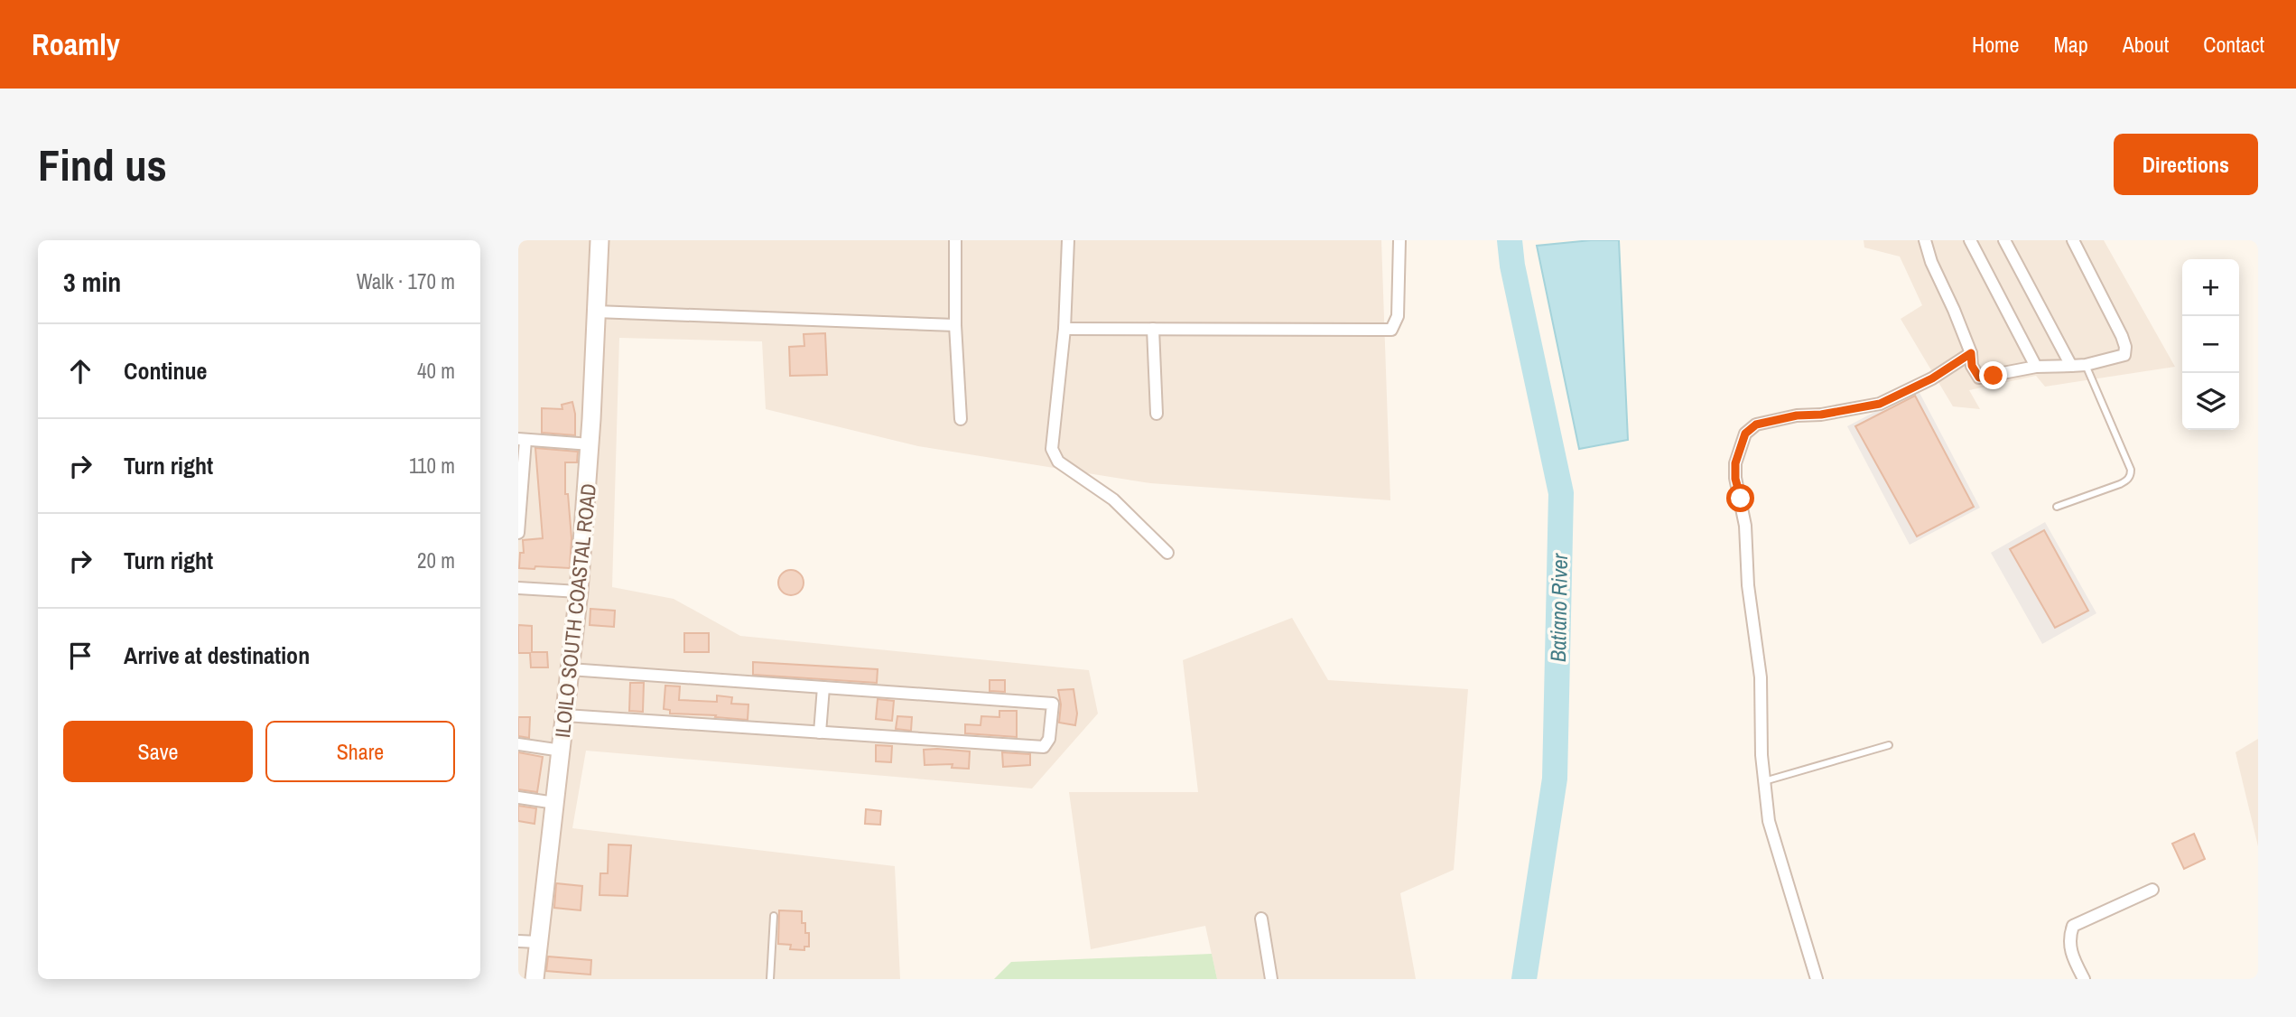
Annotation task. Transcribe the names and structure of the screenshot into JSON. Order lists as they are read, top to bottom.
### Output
{
  "streets": {
    "street": ["ILOILO SOUTH COASTAL ROAD"]
  },
  "water": ["Batiano River"],
  "page": {
    "header": "Roamly",
    "nav": [
      "Home",
      "Map",
      "About",
      "Contact"
    ],
    "buttons": [
      "Directions",
      ["Save", "Share"]
    ],
    "title": "Find us",
    "heading": ["3 min", "Walk · 170 m"],
    "map_buttons": ["+", "−"],
    "list": [
      ["Continue", "40 m"],
      ["Turn right", "110 m"],
      ["Turn right", "20 m"],
      "Arrive at destination"
    ]
  }
}
